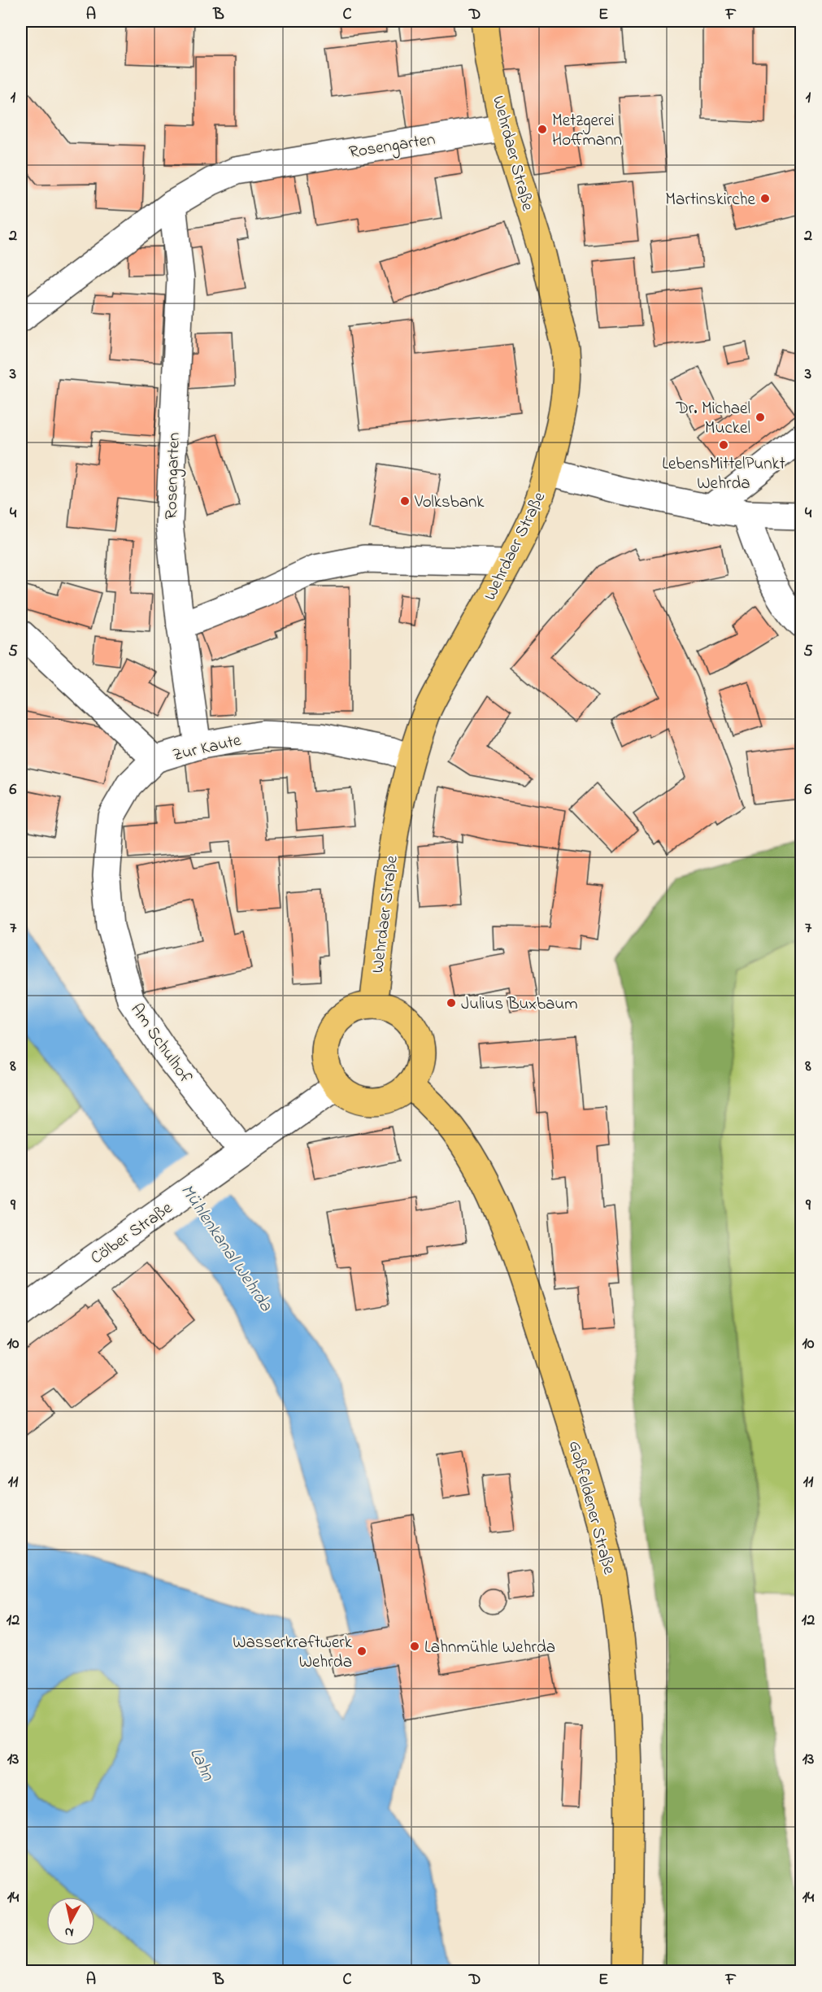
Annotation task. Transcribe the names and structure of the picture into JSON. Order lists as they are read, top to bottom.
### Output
{
  "streets": {
    "main road": ["Wehrdaer Straße", "Goßfeldener Straße"],
    "street": [
      "Rosengarten",
      "Zur Kaute",
      "Am Schulhof",
      "Cölber Straße"
    ]
  },
  "crossings": [
    ["Rosengarten", "Wehrdaer Straße"],
    ["Rosengarten", "Zur Kaute"],
    ["Wehrdaer Straße", "Zur Kaute"],
    ["Wehrdaer Straße", "Cölber Straße"],
    ["Wehrdaer Straße", "Goßfeldener Straße"],
    ["Zur Kaute", "Am Schulhof"],
    ["Am Schulhof", "Cölber Straße"],
    ["Cölber Straße", "Goßfeldener Straße"]
  ],
  "water": ["Mühlenkanal Wehrda", "Lahn"],
  "places": [
    "Metzgerei Hoffmann",
    "Martinskirche",
    "Dr. Michael Muckel",
    "LebensMittelPunkt Wehrda",
    "Volksbank",
    "Julius Buxbaum",
    "Lahnmühle Wehrda",
    "Wasserkraftwerk Wehrda"
  ],
  "north": "bottom",
  "grid": {
    "columns": [
      "A",
      "B",
      "C",
      "D",
      "E",
      "F"
    ],
    "rows": [
      "1",
      "2",
      "3",
      "4",
      "5",
      "6",
      "7",
      "8",
      "9",
      "10",
      "11",
      "12",
      "13",
      "14"
    ]
  }
}
